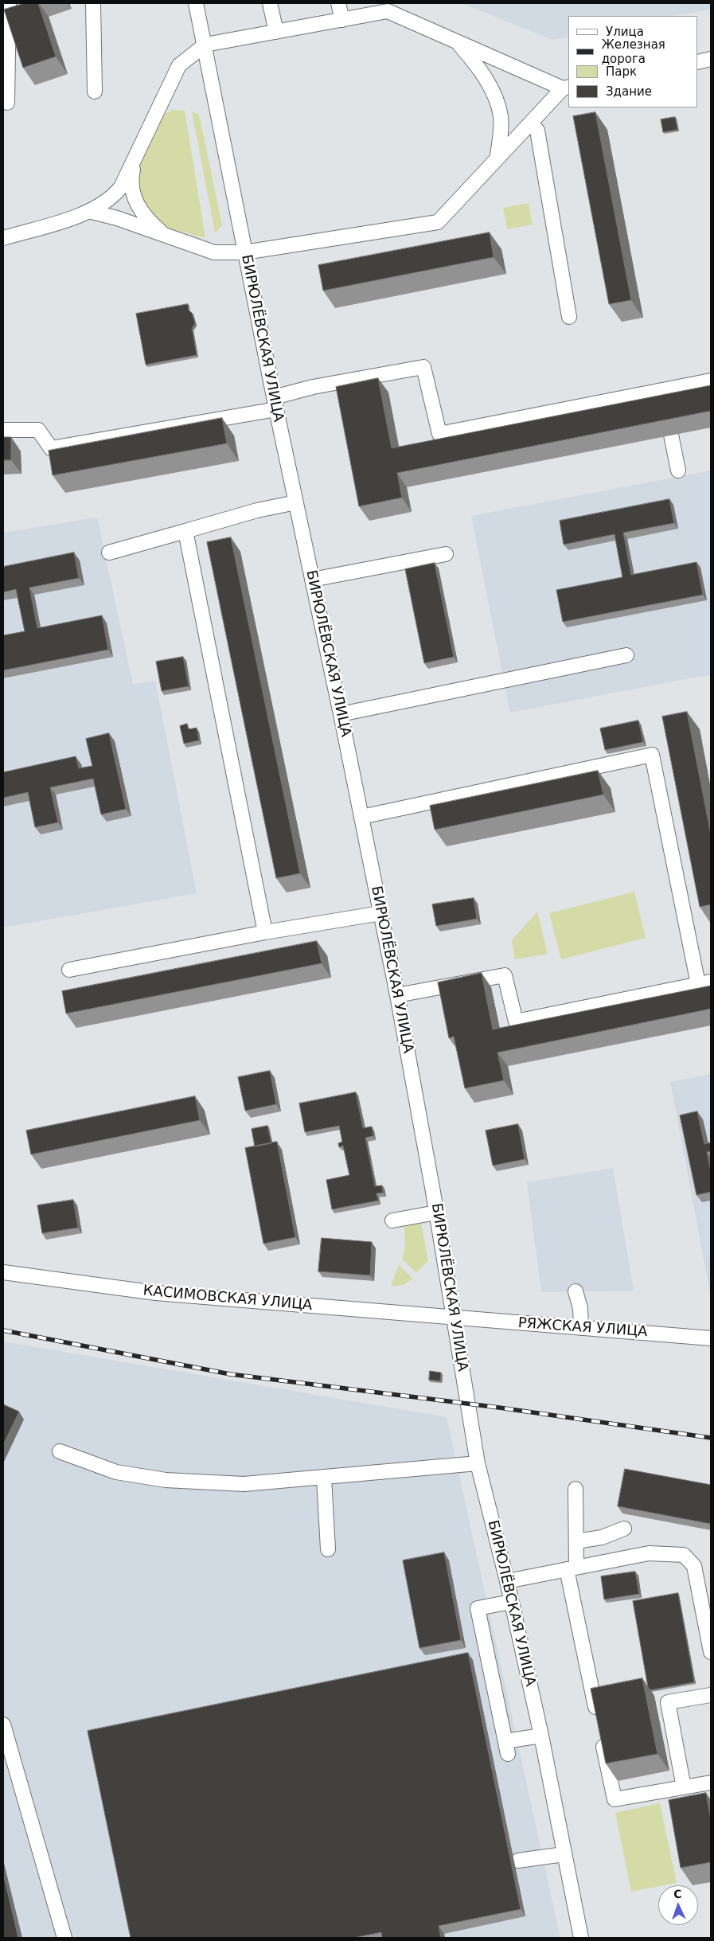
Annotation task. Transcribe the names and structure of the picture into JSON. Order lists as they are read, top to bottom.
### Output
{
  "streets": {
    "street": ["БИРЮЛЁВСКАЯ УЛИЦА", "КАСИМОВСКАЯ УЛИЦА", "РЯЖСКАЯ УЛИЦА"]
  },
  "crossings": [
    ["БИРЮЛЁВСКАЯ УЛИЦА", "КАСИМОВСКАЯ УЛИЦА"],
    ["БИРЮЛЁВСКАЯ УЛИЦА", "РЯЖСКАЯ УЛИЦА"],
    ["КАСИМОВСКАЯ УЛИЦА", "РЯЖСКАЯ УЛИЦА"]
  ],
  "legend": [
    "Улица",
    "Железная дорога",
    "Парк",
    "Здание"
  ],
  "north": "top"
}
